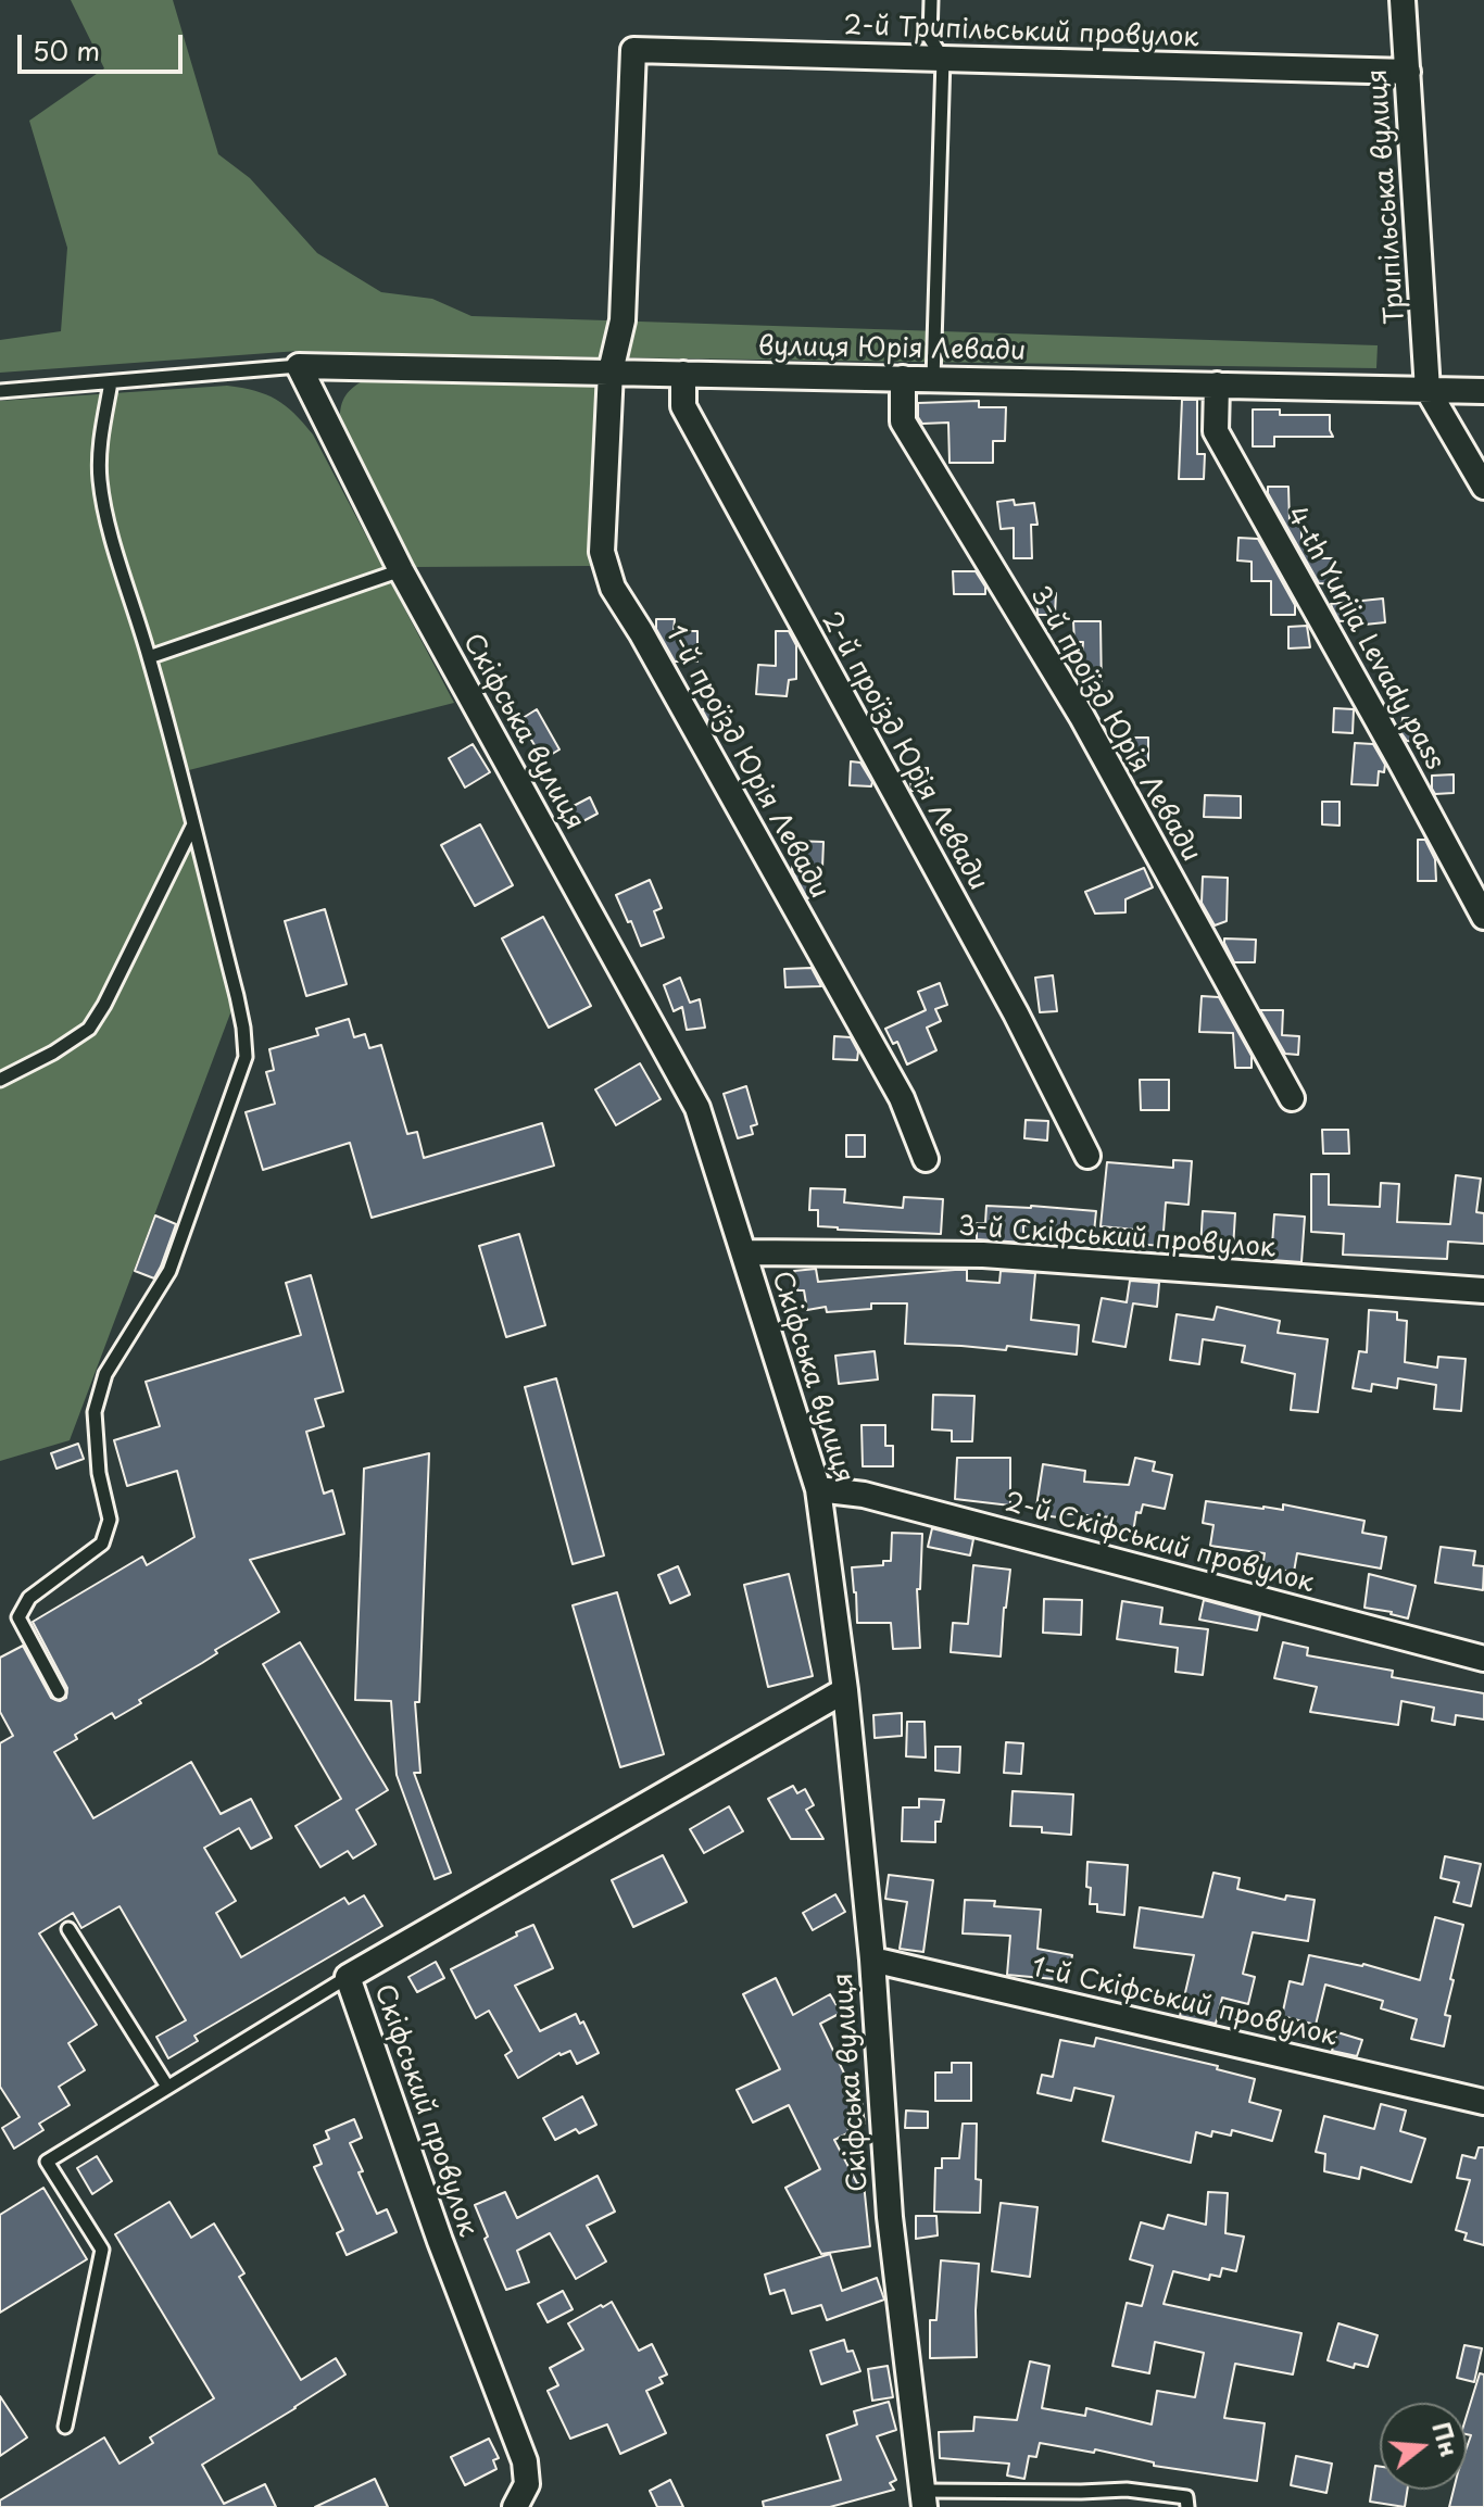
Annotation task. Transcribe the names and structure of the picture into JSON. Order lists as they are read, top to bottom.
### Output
{
  "streets": {
    "street": [
      "2-й Трипільський провулок",
      "Трипільська вулиця",
      "вулиця Юрія Левади",
      "4-th Yuriia Levady pass",
      "3-й проїзд Юрія Левади",
      "Скіфська вулиця",
      "2-й проїзд Юрія Левади",
      "1-й проїзд Юрія Левади",
      "3-й Скіфський провулок",
      "2-й Скіфський провулок",
      "1-й Скіфський провулок",
      "Скіфський провулок"
    ]
  },
  "crossings": [
    ["2-й Трипільський провулок", "Трипільська вулиця"],
    ["2-й Трипільський провулок", "1-й проїзд Юрія Левади"],
    ["Трипільська вулиця", "вулиця Юрія Левади"],
    ["вулиця Юрія Левади", "4-th Yuriia Levady pass"],
    ["вулиця Юрія Левади", "3-й проїзд Юрія Левади"],
    ["вулиця Юрія Левади", "Скіфська вулиця"],
    ["вулиця Юрія Левади", "2-й проїзд Юрія Левади"],
    ["вулиця Юрія Левади", "1-й проїзд Юрія Левади"],
    ["Скіфська вулиця", "3-й Скіфський провулок"],
    ["Скіфська вулиця", "2-й Скіфський провулок"],
    ["Скіфська вулиця", "1-й Скіфський провулок"],
    ["Скіфська вулиця", "Скіфський провулок"]
  ],
  "scale_bar": "50 m",
  "north": "right"
}
